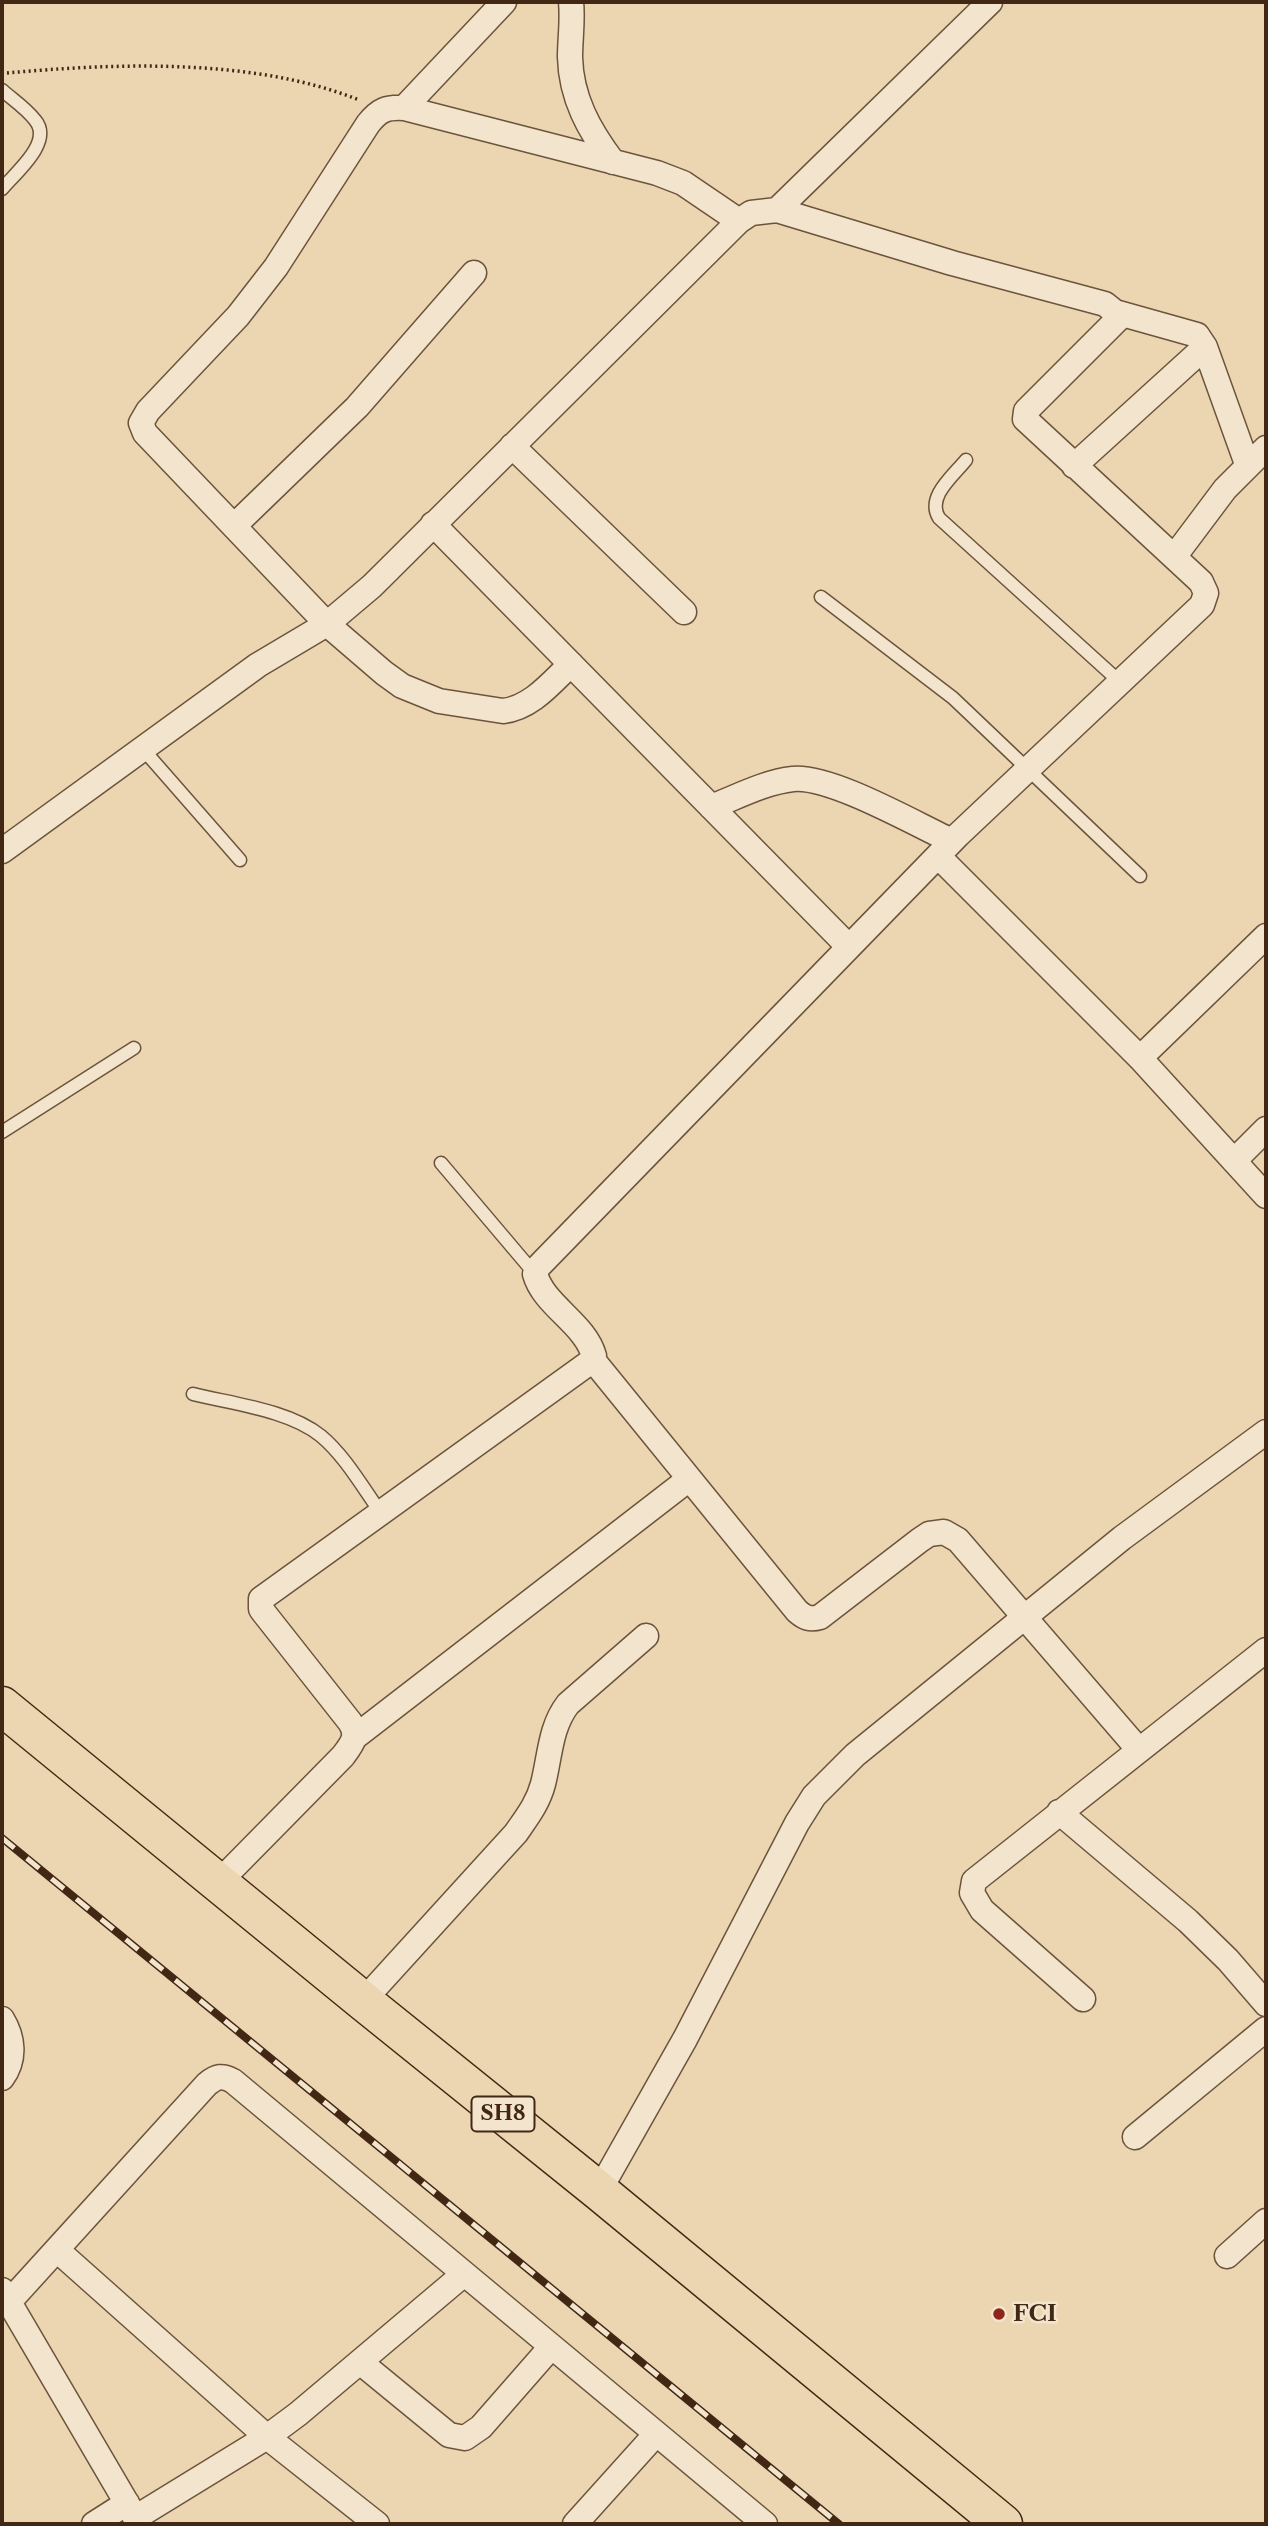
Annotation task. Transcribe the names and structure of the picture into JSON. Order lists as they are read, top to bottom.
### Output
{
  "streets": {
    "main road": ["SH8"]
  },
  "places": ["FCI"]
}
